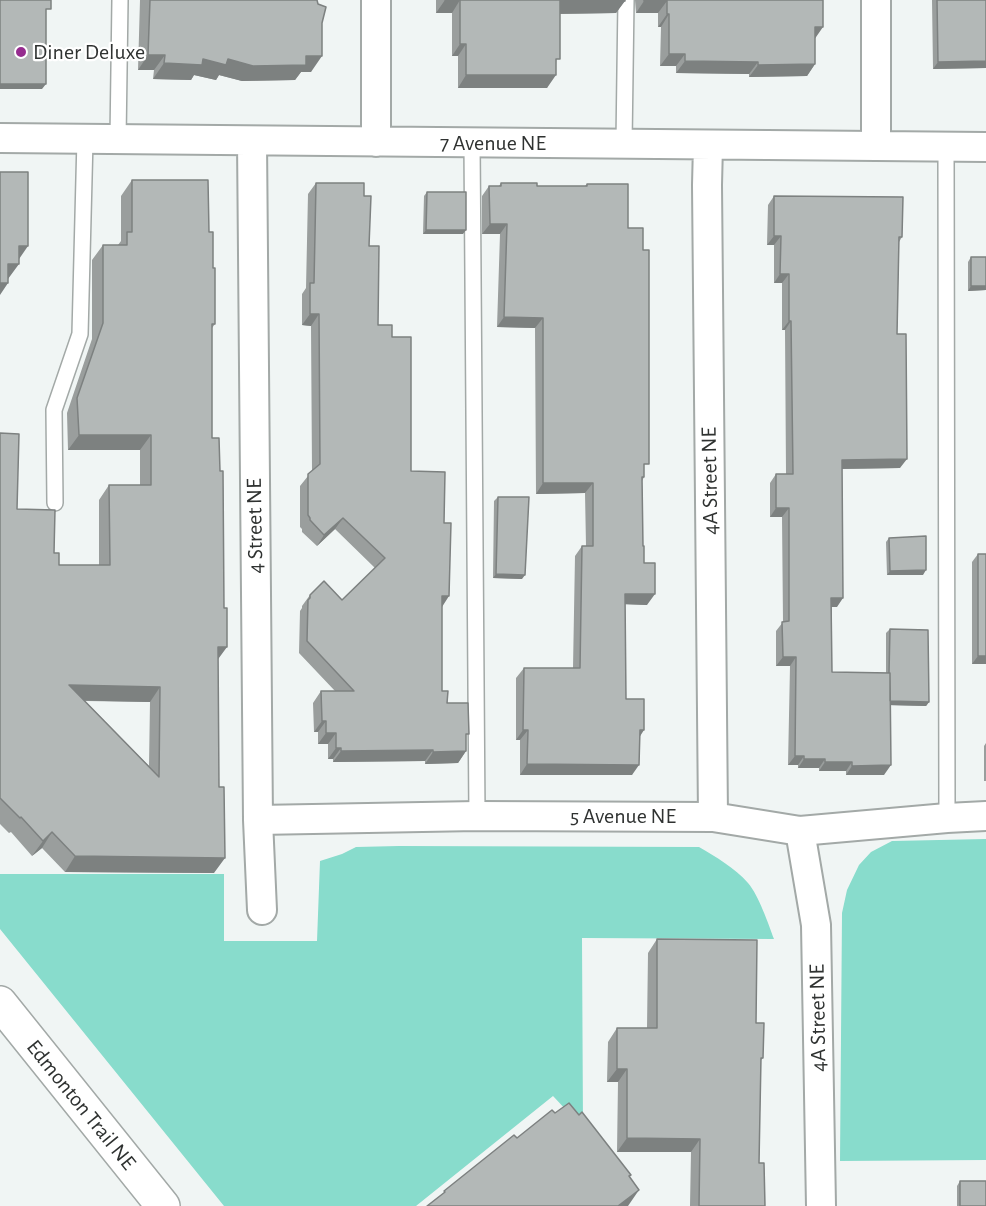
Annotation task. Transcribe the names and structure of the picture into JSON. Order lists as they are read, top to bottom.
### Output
{
  "streets": {
    "main road": ["Edmonton Trail NE"],
    "street": [
      "7 Avenue NE",
      "4A Street NE",
      "4 Street NE",
      "5 Avenue NE"
    ]
  },
  "crossings": [
    ["7 Avenue NE", "4A Street NE"],
    ["7 Avenue NE", "4 Street NE"],
    ["4A Street NE", "5 Avenue NE"],
    ["4 Street NE", "5 Avenue NE"]
  ],
  "places": ["Diner Deluxe"]
}
